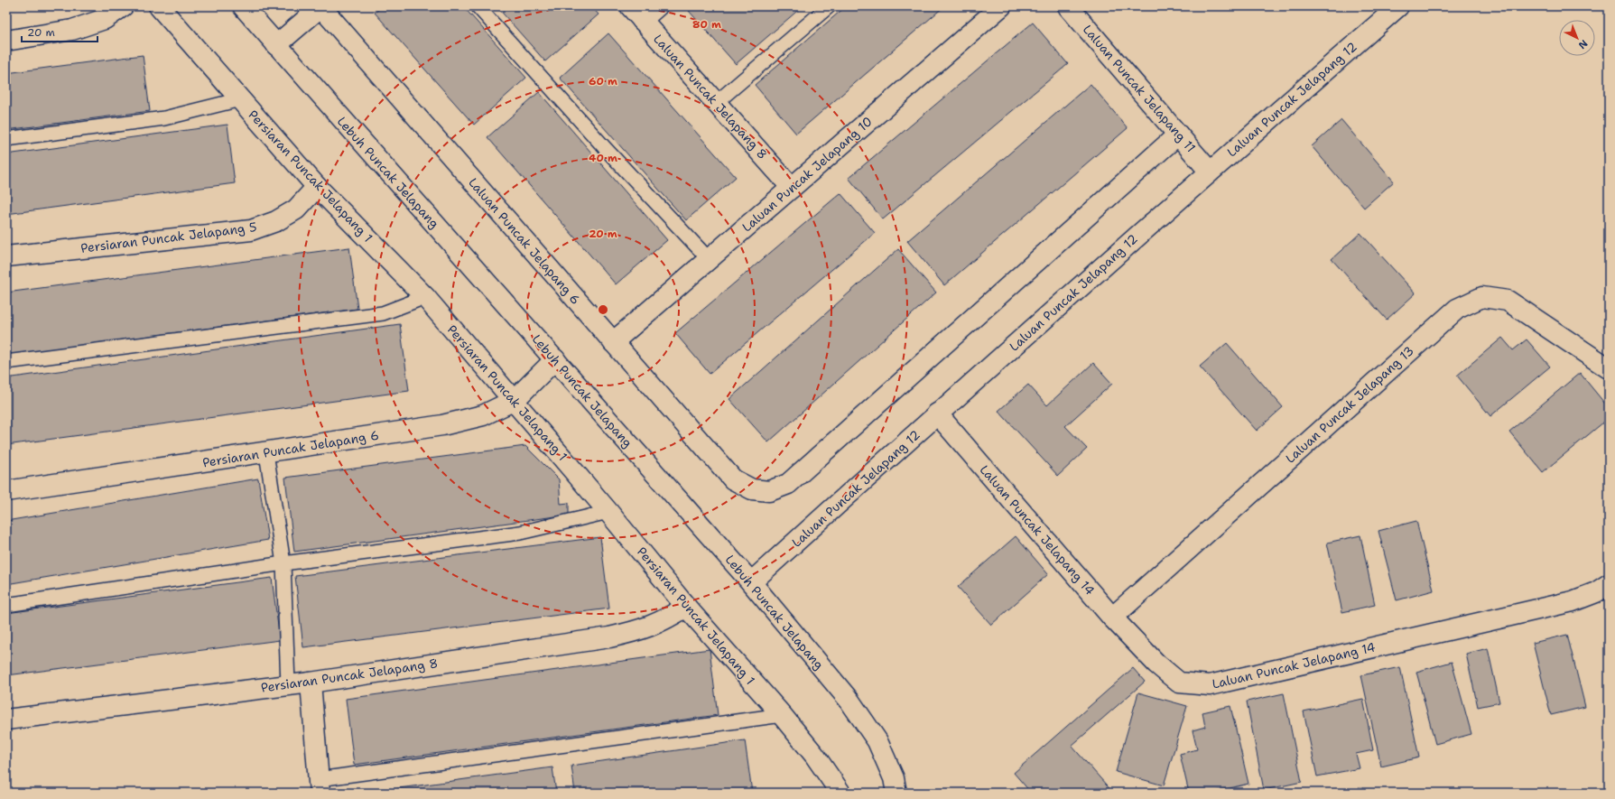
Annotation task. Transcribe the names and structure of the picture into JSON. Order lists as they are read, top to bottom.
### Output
{
  "streets": {
    "street": [
      "Laluan Puncak Jelapang 11",
      "Laluan Puncak Jelapang 8",
      "Laluan Puncak Jelapang 12",
      "Lebuh Puncak Jelapang",
      "Laluan Puncak Jelapang 10",
      "Persiaran Puncak Jelapang 1",
      "Persiaran Puncak Jelapang 5",
      "Laluan Puncak Jelapang 6",
      "Laluan Puncak Jelapang 13",
      "Persiaran Puncak Jelapang 6",
      "Laluan Puncak Jelapang 14",
      "Persiaran Puncak Jelapang 8"
    ]
  },
  "crossings": [
    ["Laluan Puncak Jelapang 11", "Laluan Puncak Jelapang 12"],
    ["Laluan Puncak Jelapang 11", "Laluan Puncak Jelapang 6"],
    ["Laluan Puncak Jelapang 8", "Laluan Puncak Jelapang 10"],
    ["Laluan Puncak Jelapang 12", "Lebuh Puncak Jelapang"],
    ["Laluan Puncak Jelapang 12", "Laluan Puncak Jelapang 14"],
    ["Lebuh Puncak Jelapang", "Persiaran Puncak Jelapang 6"],
    ["Laluan Puncak Jelapang 10", "Laluan Puncak Jelapang 6"],
    ["Persiaran Puncak Jelapang 1", "Persiaran Puncak Jelapang 5"],
    ["Persiaran Puncak Jelapang 1", "Persiaran Puncak Jelapang 6"],
    ["Persiaran Puncak Jelapang 1", "Persiaran Puncak Jelapang 8"],
    ["Laluan Puncak Jelapang 13", "Laluan Puncak Jelapang 14"]
  ],
  "scale_bar": "20 m",
  "north": "bottom right",
  "rings": [
    "80 m",
    "60 m",
    "40 m",
    "20 m"
  ]
}
